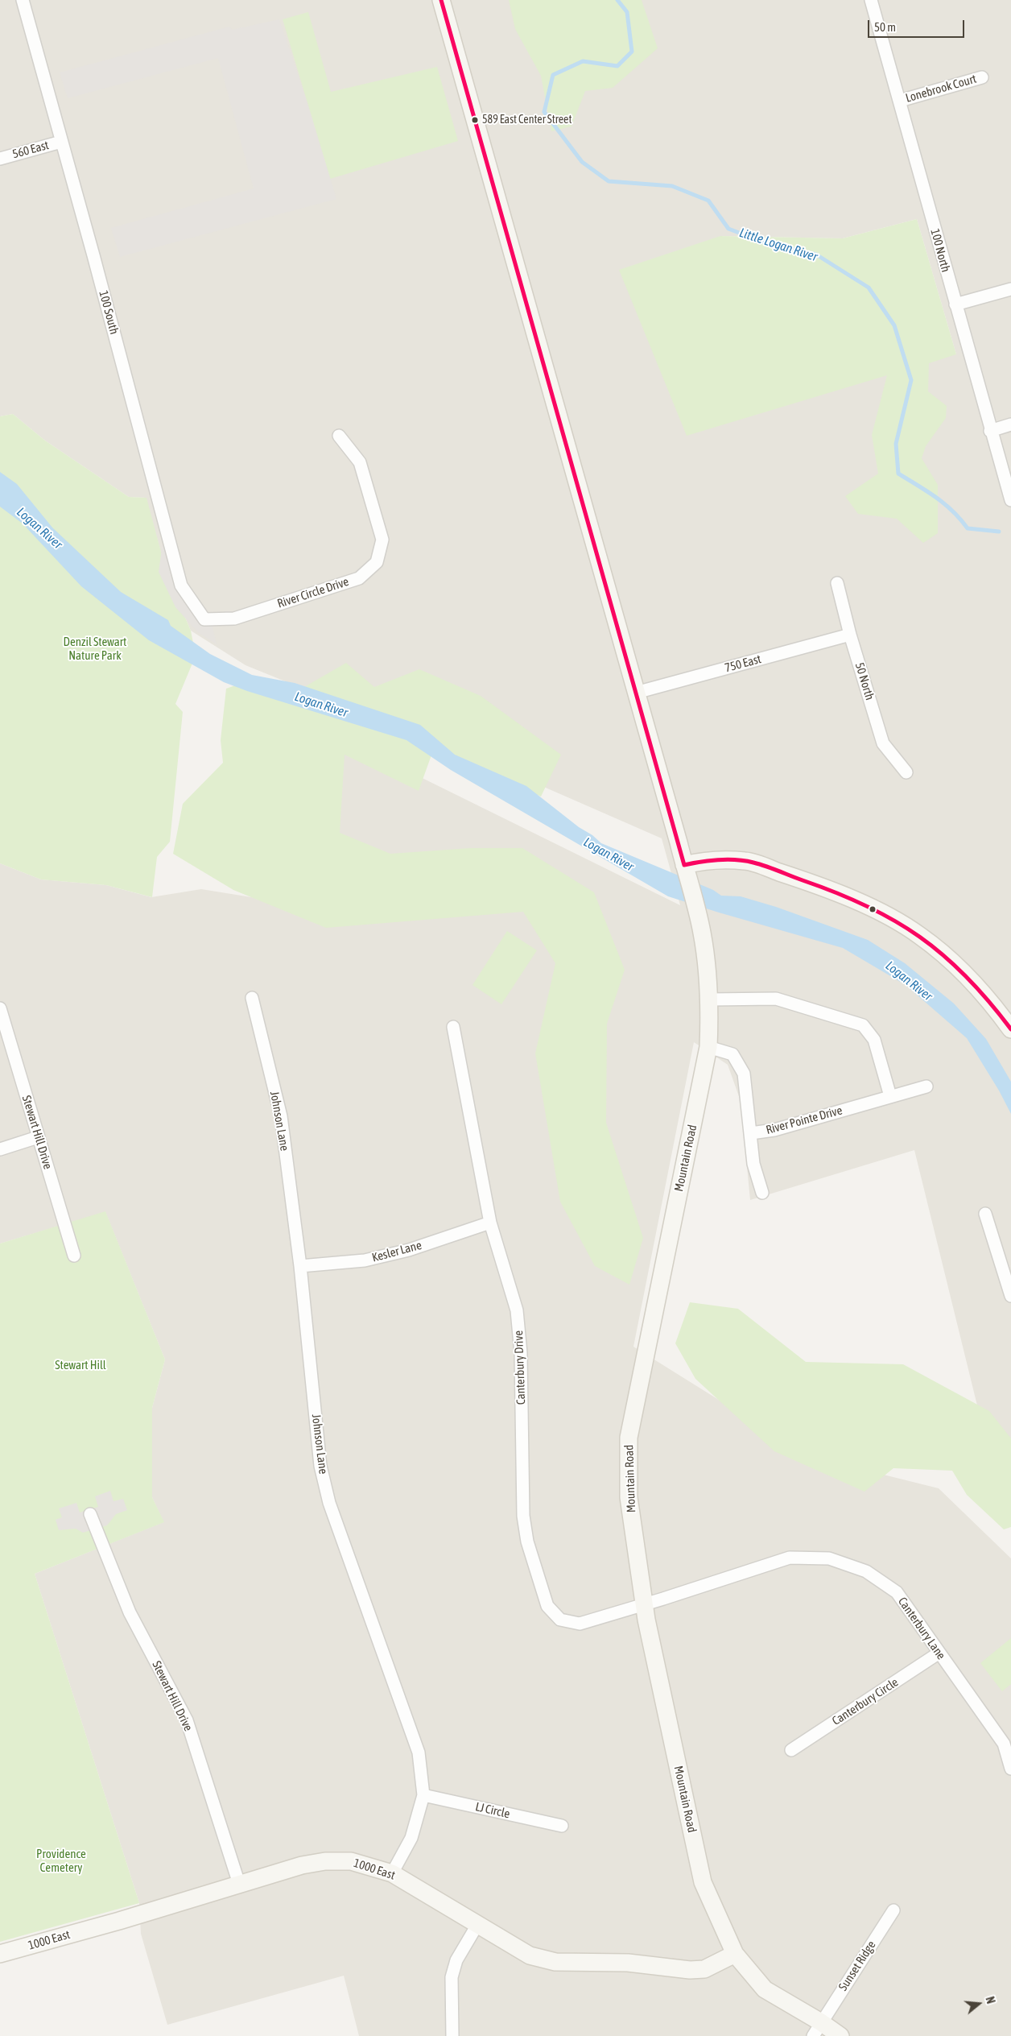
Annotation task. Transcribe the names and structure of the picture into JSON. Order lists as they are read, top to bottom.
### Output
{
  "streets": {
    "street": [
      "Lonebrook Court",
      "560 East",
      "100 North",
      "100 South",
      "River Circle Drive",
      "750 East",
      "50 North",
      "River Pointe Drive",
      "Johnson Lane",
      "Stewart Hill Drive",
      "Mountain Road",
      "Kesler Lane",
      "Canterbury Drive",
      "Canterbury Lane",
      "Canterbury Circle",
      "LJ Circle",
      "1000 East",
      "Sunset Ridge"
    ]
  },
  "crossings": [
    ["Lonebrook Court", "100 North"],
    ["560 East", "100 South"],
    ["100 South", "River Circle Drive"],
    ["750 East", "50 North"],
    ["750 East", "Mountain Road"],
    ["River Pointe Drive", "Mountain Road"],
    ["Johnson Lane", "Kesler Lane"],
    ["Johnson Lane", "LJ Circle"],
    ["Johnson Lane", "1000 East"],
    ["Stewart Hill Drive", "1000 East"],
    ["Mountain Road", "Canterbury Drive"],
    ["Mountain Road", "Canterbury Lane"],
    ["Mountain Road", "1000 East"],
    ["Mountain Road", "Sunset Ridge"],
    ["Kesler Lane", "Canterbury Drive"],
    ["Canterbury Drive", "Canterbury Lane"],
    ["Canterbury Lane", "Canterbury Circle"]
  ],
  "water": ["Little Logan River", "Logan River"],
  "parks": ["Denzil Stewart Nature Park", "Stewart Hill", "Providence Cemetery"],
  "places": ["589 East Center Street"],
  "scale_bar": "50 m",
  "north": "right"
}
